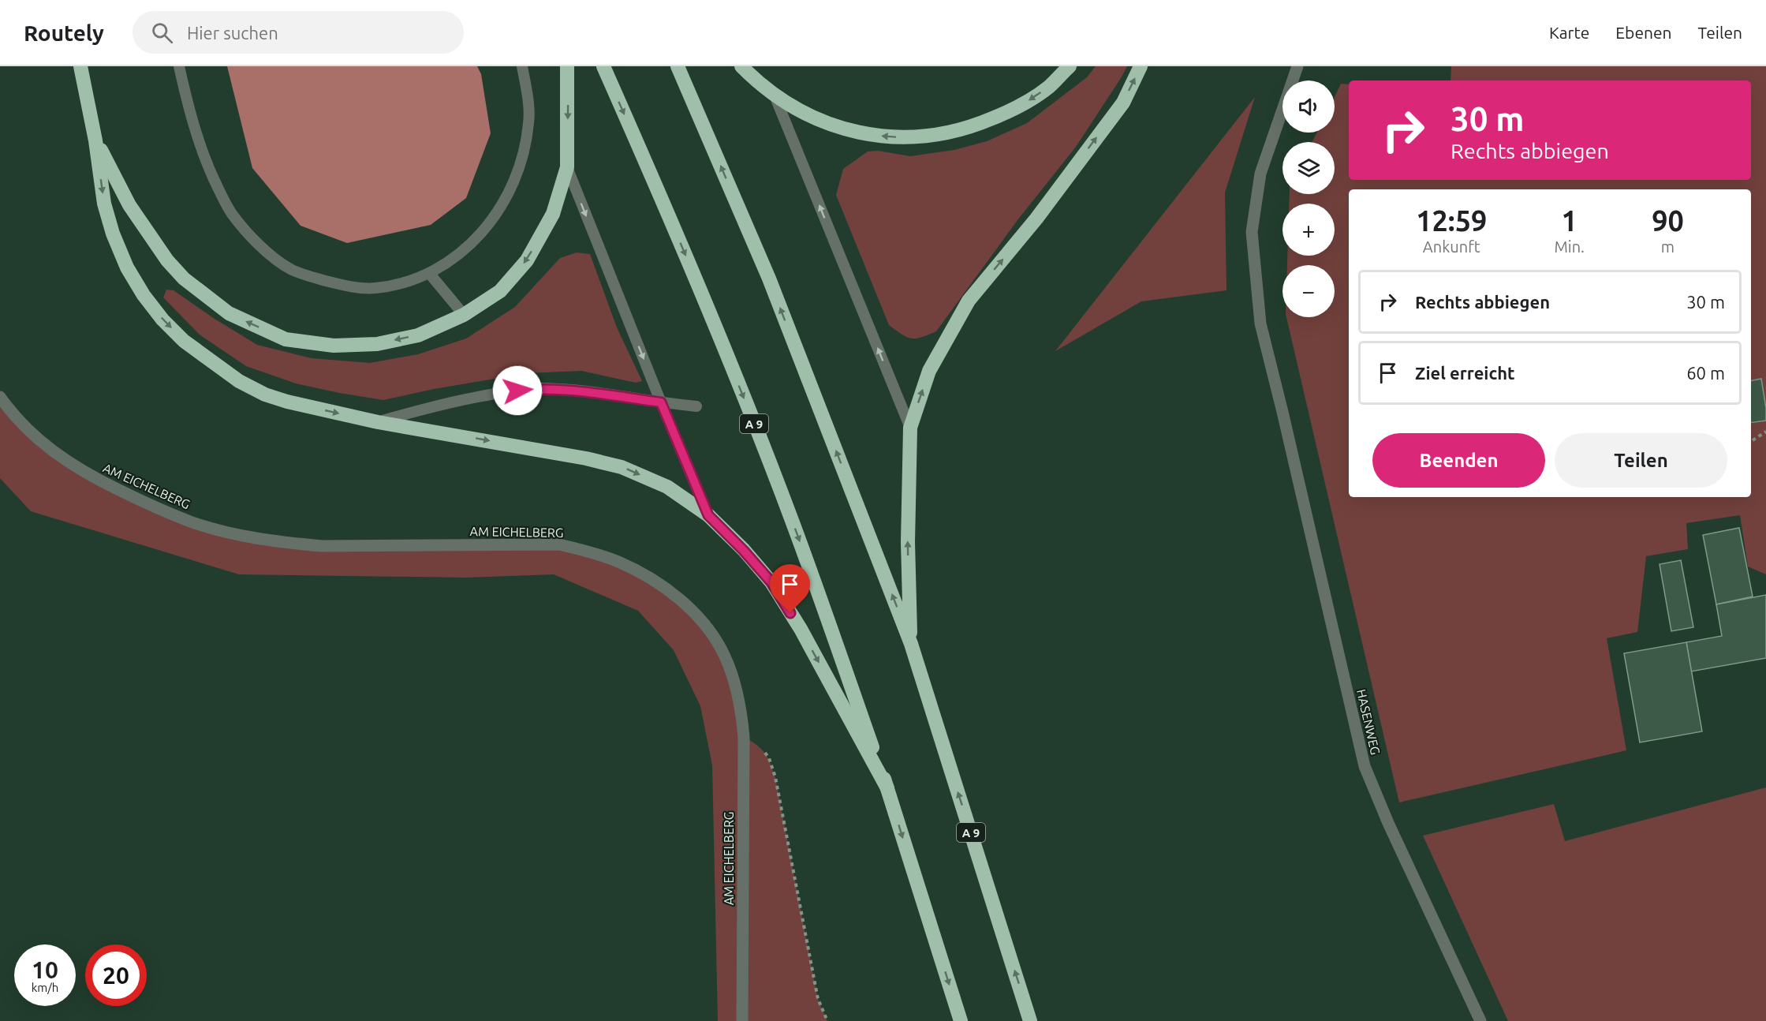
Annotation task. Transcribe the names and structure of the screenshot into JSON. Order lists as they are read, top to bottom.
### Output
{
  "streets": {
    "highway": ["A 9"],
    "street": ["AM EICHELBERG", "HASENWEG"]
  },
  "page": {
    "header": "Routely",
    "search": "Hier suchen",
    "nav": ["Karte", "Ebenen", "Teilen"],
    "map_buttons": ["+", "−"],
    "turn": ["30 m", "Rechts abbiegen"],
    "eta": [
      "12:59",
      "Ankunft",
      "1",
      "Min.",
      "90",
      "m"
    ],
    "list": [
      {
        "name": "Rechts abbiegen",
        "value": "30 m"
      },
      {
        "name": "Ziel erreicht",
        "value": "60 m"
      }
    ],
    "buttons": ["Beenden", "Teilen"],
    "speed": "10 km/h",
    "limit": "20"
  }
}
